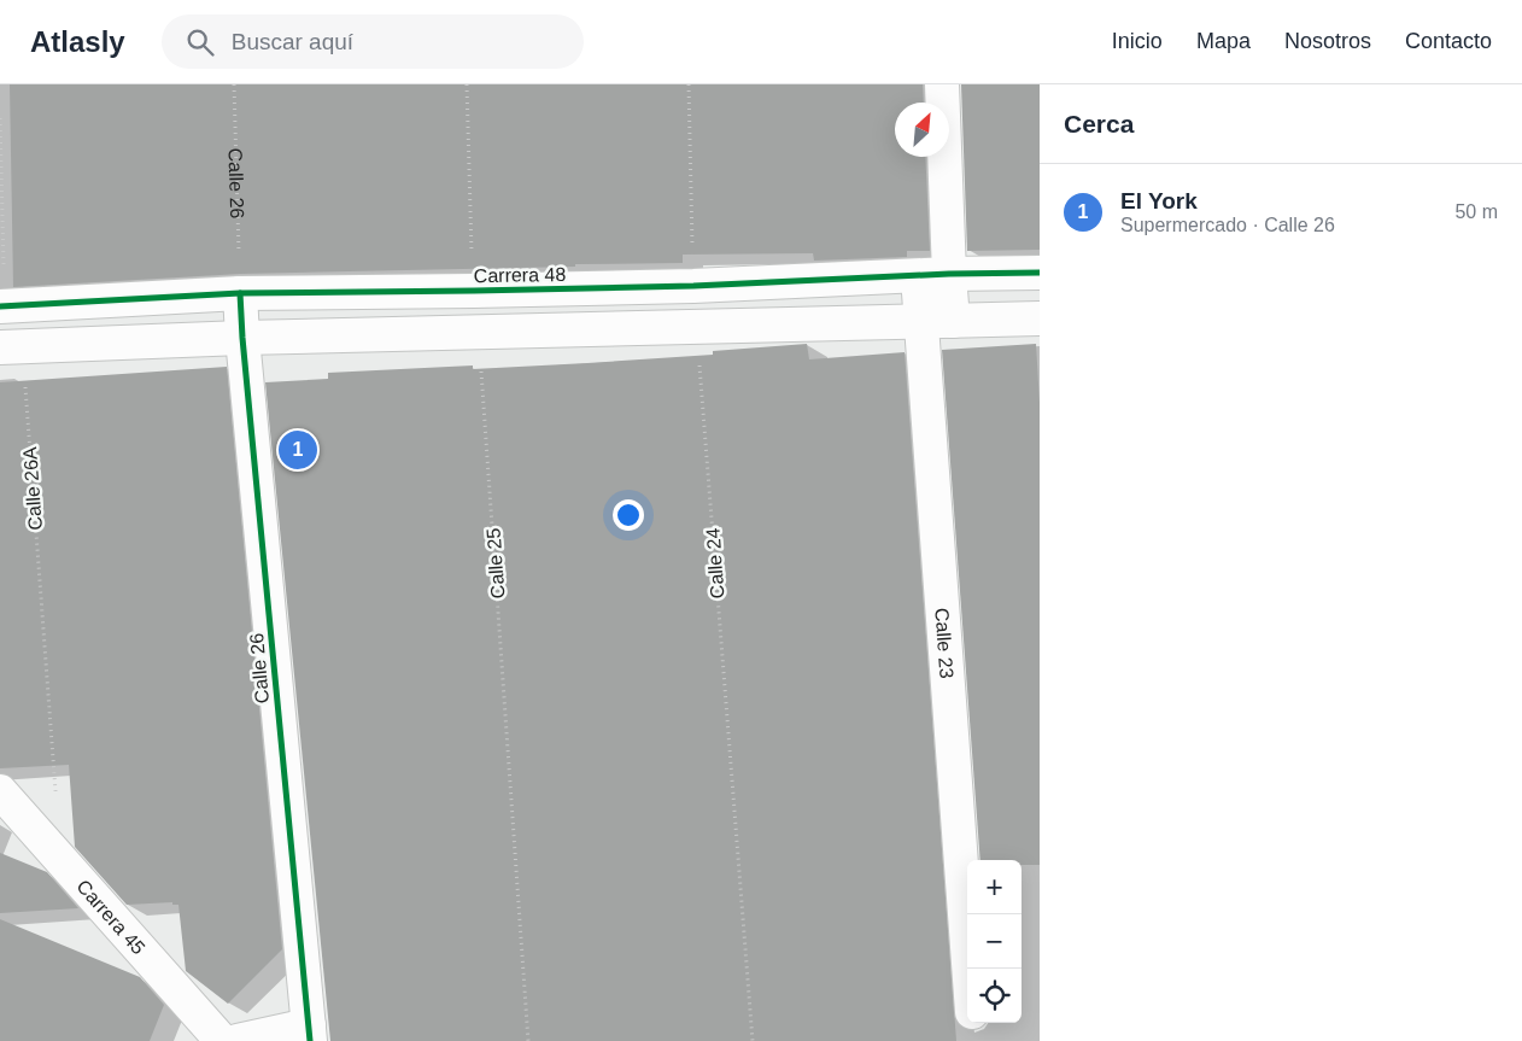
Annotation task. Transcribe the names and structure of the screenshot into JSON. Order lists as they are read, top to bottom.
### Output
{
  "streets": {
    "street": [
      "Calle 26",
      "Carrera 48",
      "Calle 23",
      "Carrera 45"
    ],
    "path": ["Calle 26A", "Calle 25", "Calle 24"]
  },
  "crossings": [
    ["Calle 26", "Carrera 48"],
    ["Carrera 48", "Calle 23"],
    ["Calle 26A", "Carrera 45"]
  ],
  "north": "top right",
  "page": {
    "header": "Atlasly",
    "search": "Buscar aquí",
    "nav": [
      "Inicio",
      "Mapa",
      "Nosotros",
      "Contacto"
    ],
    "heading": "Cerca",
    "list": [
      {
        "mark": "1",
        "name": "El York",
        "note": "Supermercado · Calle 26",
        "value": "50 m"
      }
    ],
    "pins": "1",
    "map_buttons": ["+", "−"]
  }
}
